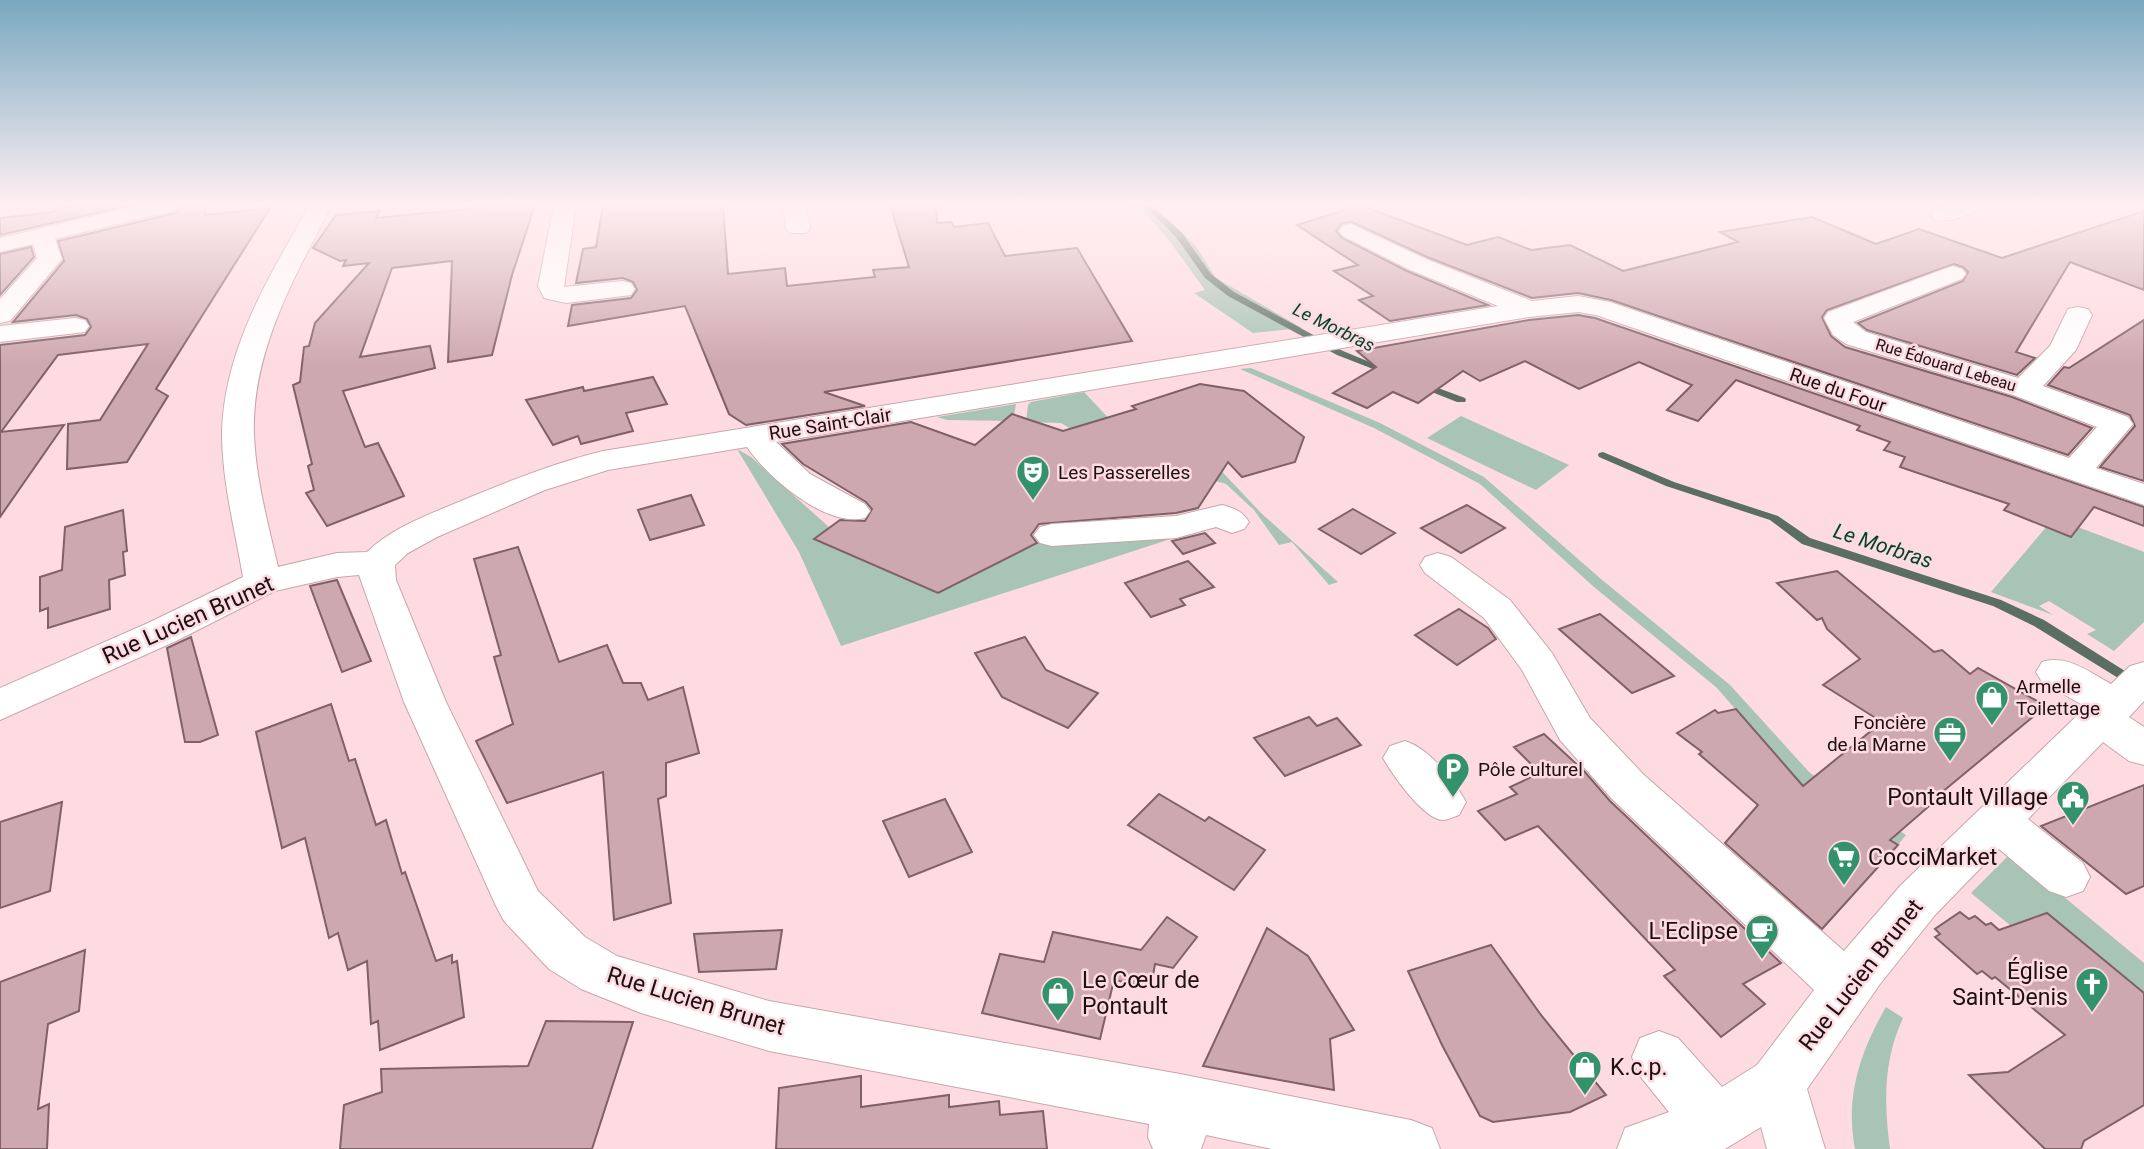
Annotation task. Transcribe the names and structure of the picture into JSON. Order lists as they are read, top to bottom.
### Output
{
  "streets": {
    "street": [
      "Rue Édouard Lebeau",
      "Rue du Four",
      "Rue Saint-Clair",
      "Rue Lucien Brunet"
    ]
  },
  "crossings": [
    ["Rue Édouard Lebeau", "Rue du Four"],
    ["Rue du Four", "Rue Saint-Clair"],
    ["Rue Saint-Clair", "Rue Lucien Brunet"]
  ],
  "water": ["Le Morbras"],
  "places": {
    "theatre": ["Les Passerelles"],
    "shop": ["Armelle Toilettage", "Le Cœur de Pontault", "K.c.p."],
    "office": ["Foncière de la Marne"],
    "parking": ["Pôle culturel"],
    "public building": ["Pontault Village"],
    "supermarket": ["CocciMarket"],
    "cafe": ["L'Eclipse"],
    "church": ["Église Saint-Denis"]
  }
}
